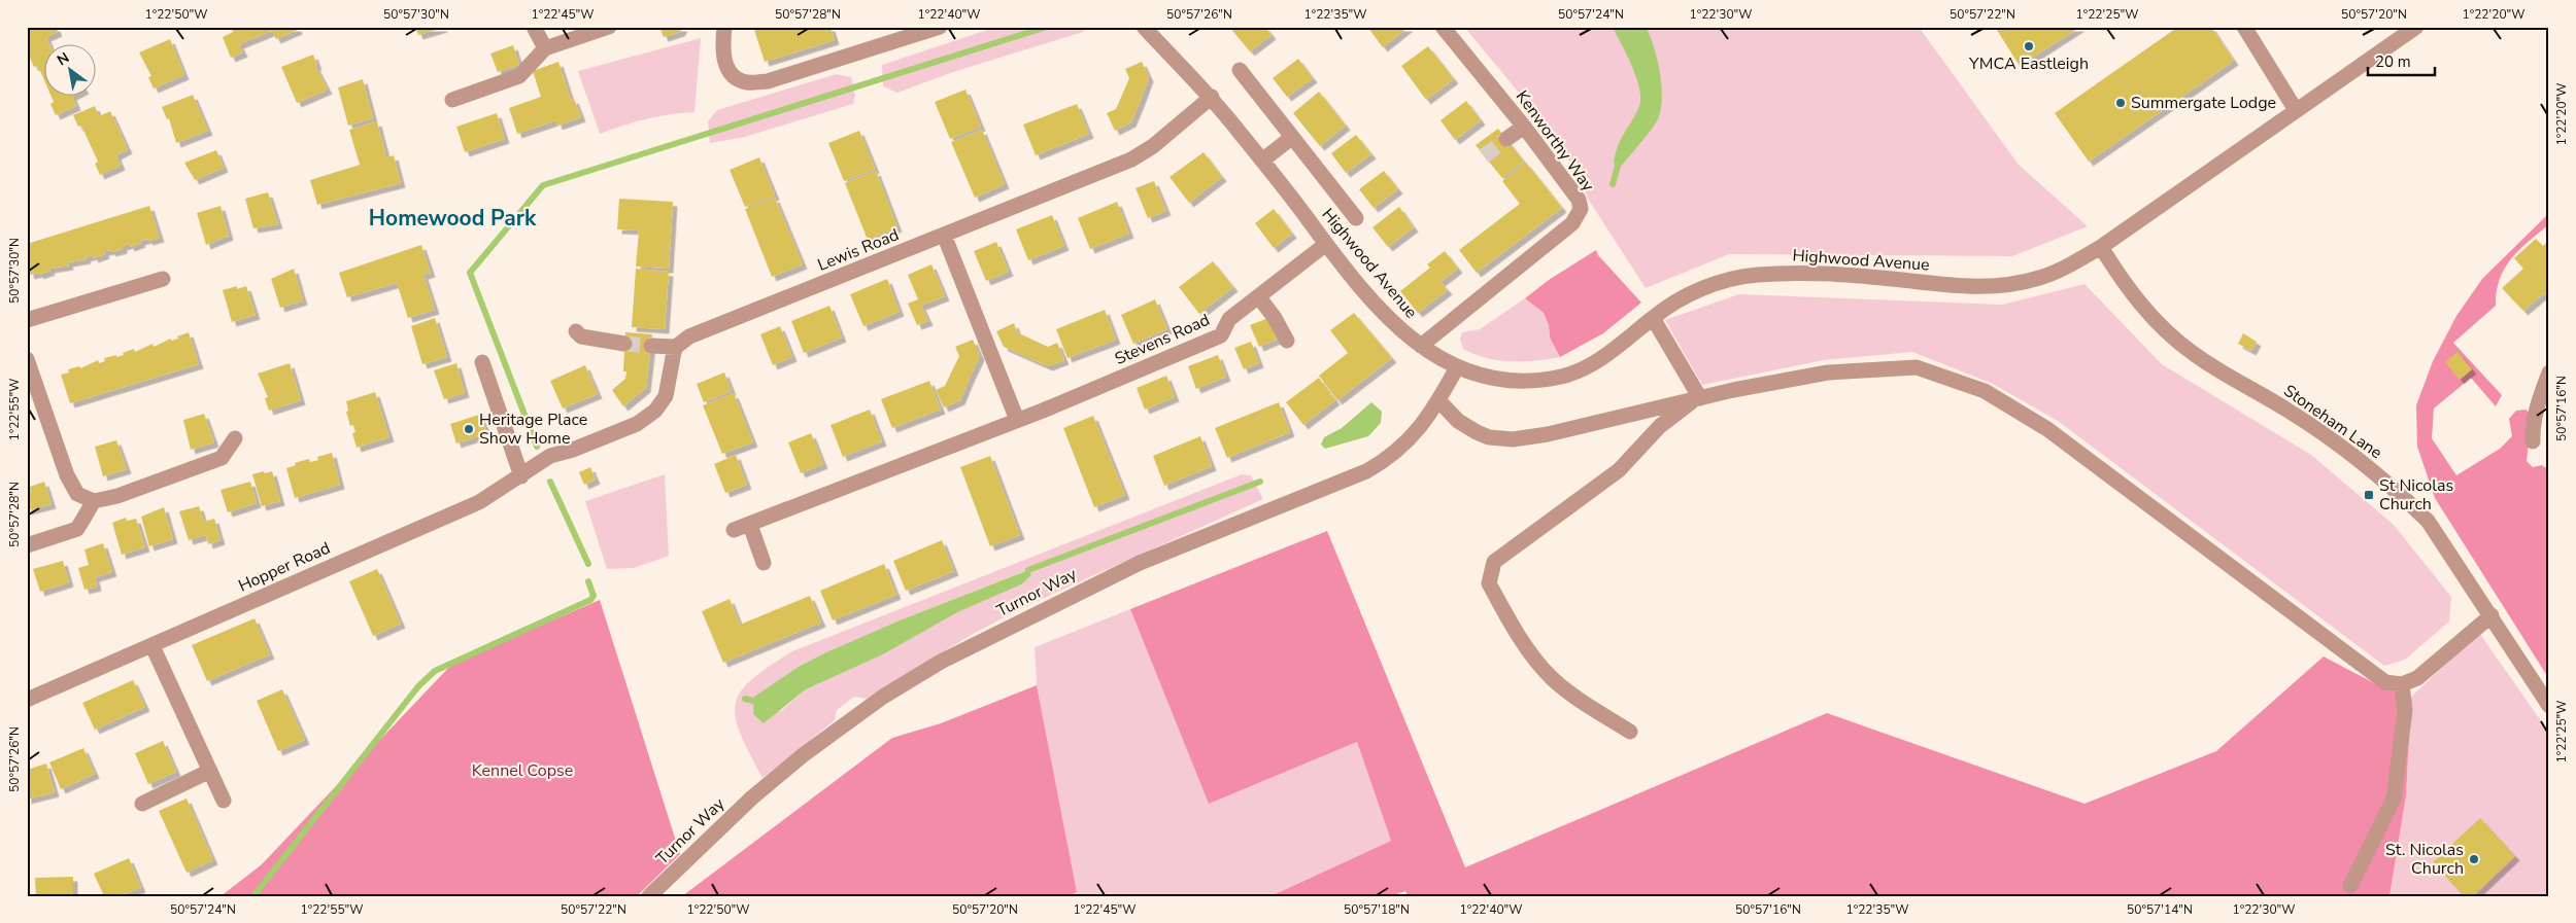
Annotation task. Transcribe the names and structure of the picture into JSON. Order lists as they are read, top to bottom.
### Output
{
  "streets": {
    "street": [
      "Kenworthy Way",
      "Lewis Road",
      "Highwood Avenue",
      "Stevens Road",
      "Stoneham Lane",
      "Hopper Road",
      "Turnor Way"
    ]
  },
  "crossings": [
    ["Kenworthy Way", "Highwood Avenue"],
    ["Lewis Road", "Highwood Avenue"],
    ["Lewis Road", "Hopper Road"],
    ["Highwood Avenue", "Stevens Road"],
    ["Highwood Avenue", "Stoneham Lane"],
    ["Highwood Avenue", "Turnor Way"]
  ],
  "districts": ["Homewood Park"],
  "parks": ["Kennel Copse"],
  "places": {
    "other": [
      "YMCA Eastleigh",
      "Summergate Lodge",
      "Heritage Place Show Home",
      "St. Nicolas Church"
    ],
    "transit": ["St Nicolas Church"]
  },
  "scale_bar": "20 m",
  "north": "top left",
  "coordinates": [
    "1°22'50\"W",
    "50°57'30\"N",
    "1°22'45\"W",
    "50°57'28\"N",
    "1°22'40\"W",
    "50°57'26\"N",
    "1°22'35\"W",
    "50°57'24\"N",
    "1°22'30\"W",
    "50°57'22\"N",
    "1°22'25\"W",
    "50°57'20\"N",
    "1°22'20\"W",
    "50°57'16\"N",
    "1°22'55\"W",
    "50°57'18\"N",
    "50°57'14\"N"
  ]
}
